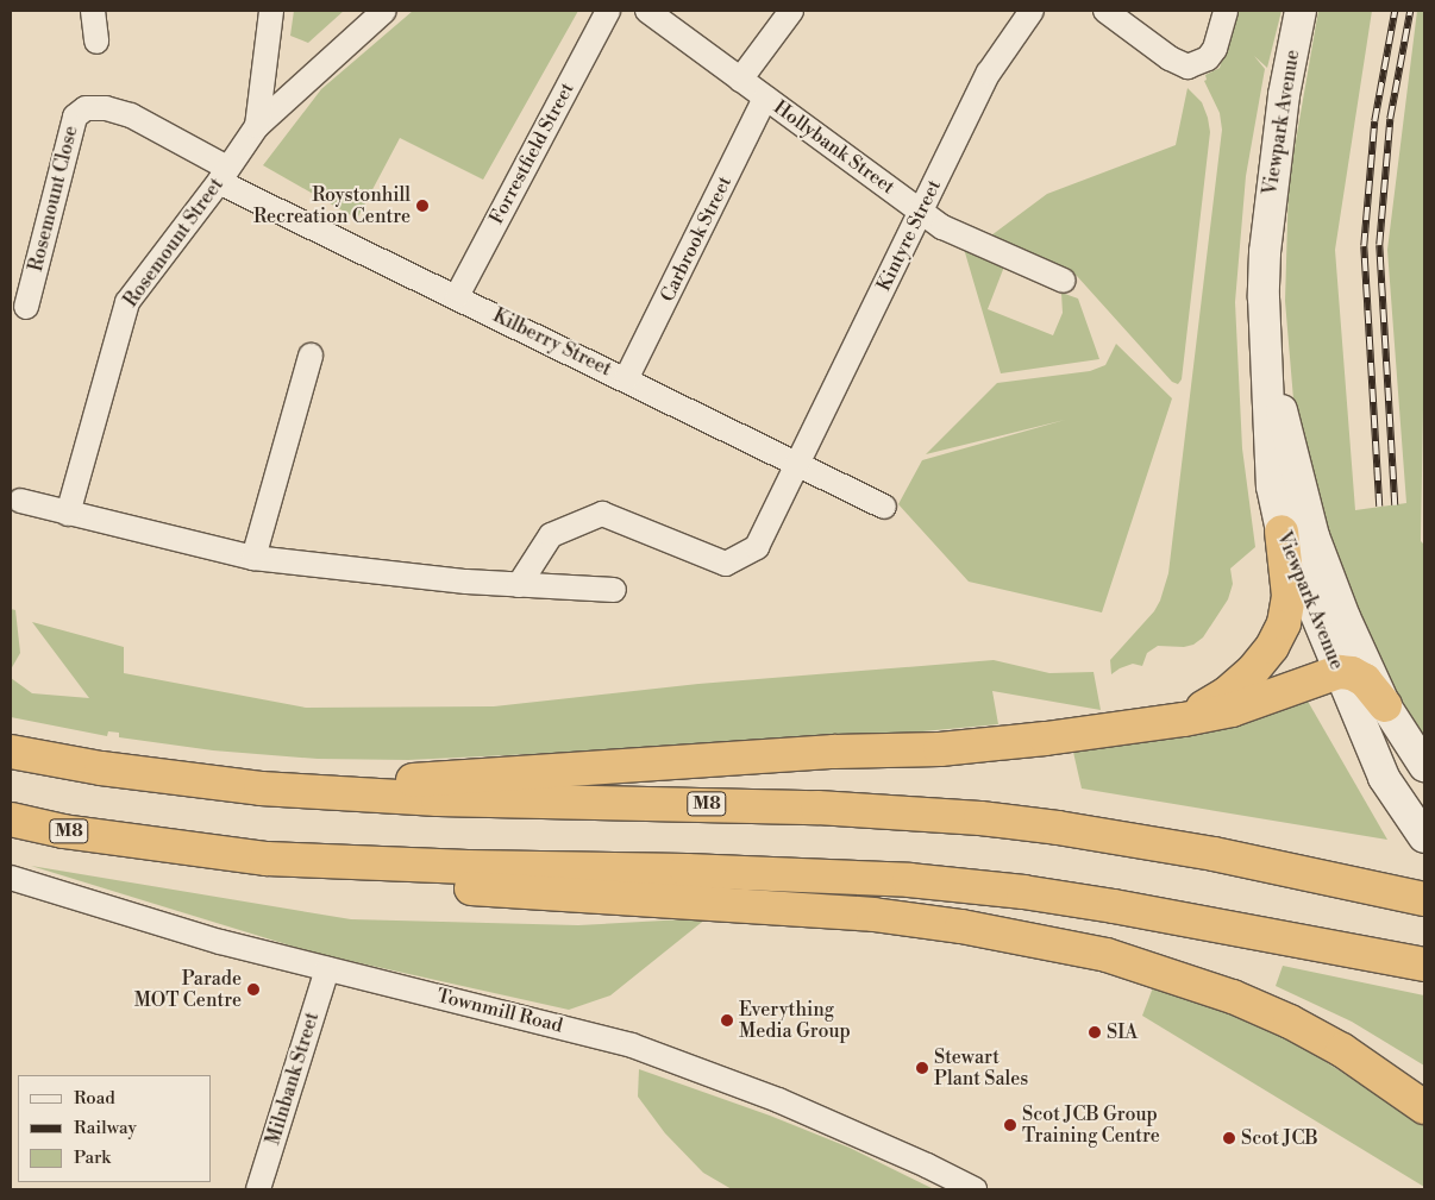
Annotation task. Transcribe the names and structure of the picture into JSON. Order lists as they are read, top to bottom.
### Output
{
  "streets": {
    "highway": ["M8"],
    "street": [
      "Viewpark Avenue",
      "Hollybank Street",
      "Forrestfield Street",
      "Rosemount Close",
      "Kintyre Street",
      "Carbrook Street",
      "Rosemount Street",
      "Kilberry Street",
      "Townmill Road",
      "Milnbank Street"
    ]
  },
  "crossings": [
    ["Hollybank Street", "Kintyre Street"],
    ["Hollybank Street", "Carbrook Street"],
    ["Forrestfield Street", "Kilberry Street"],
    ["Rosemount Close", "Rosemount Street"],
    ["Rosemount Close", "Kilberry Street"],
    ["Kintyre Street", "Kilberry Street"],
    ["Carbrook Street", "Kilberry Street"],
    ["Rosemount Street", "Kilberry Street"],
    ["Townmill Road", "Milnbank Street"]
  ],
  "places": [
    "Roystonhill Recreation Centre",
    "Parade MOT Centre",
    "Everything Media Group",
    "SIA",
    "Stewart Plant Sales",
    "Scot JCB Group Training Centre",
    "Scot JCB"
  ],
  "legend": ["Road", "Railway", "Park"]
}
